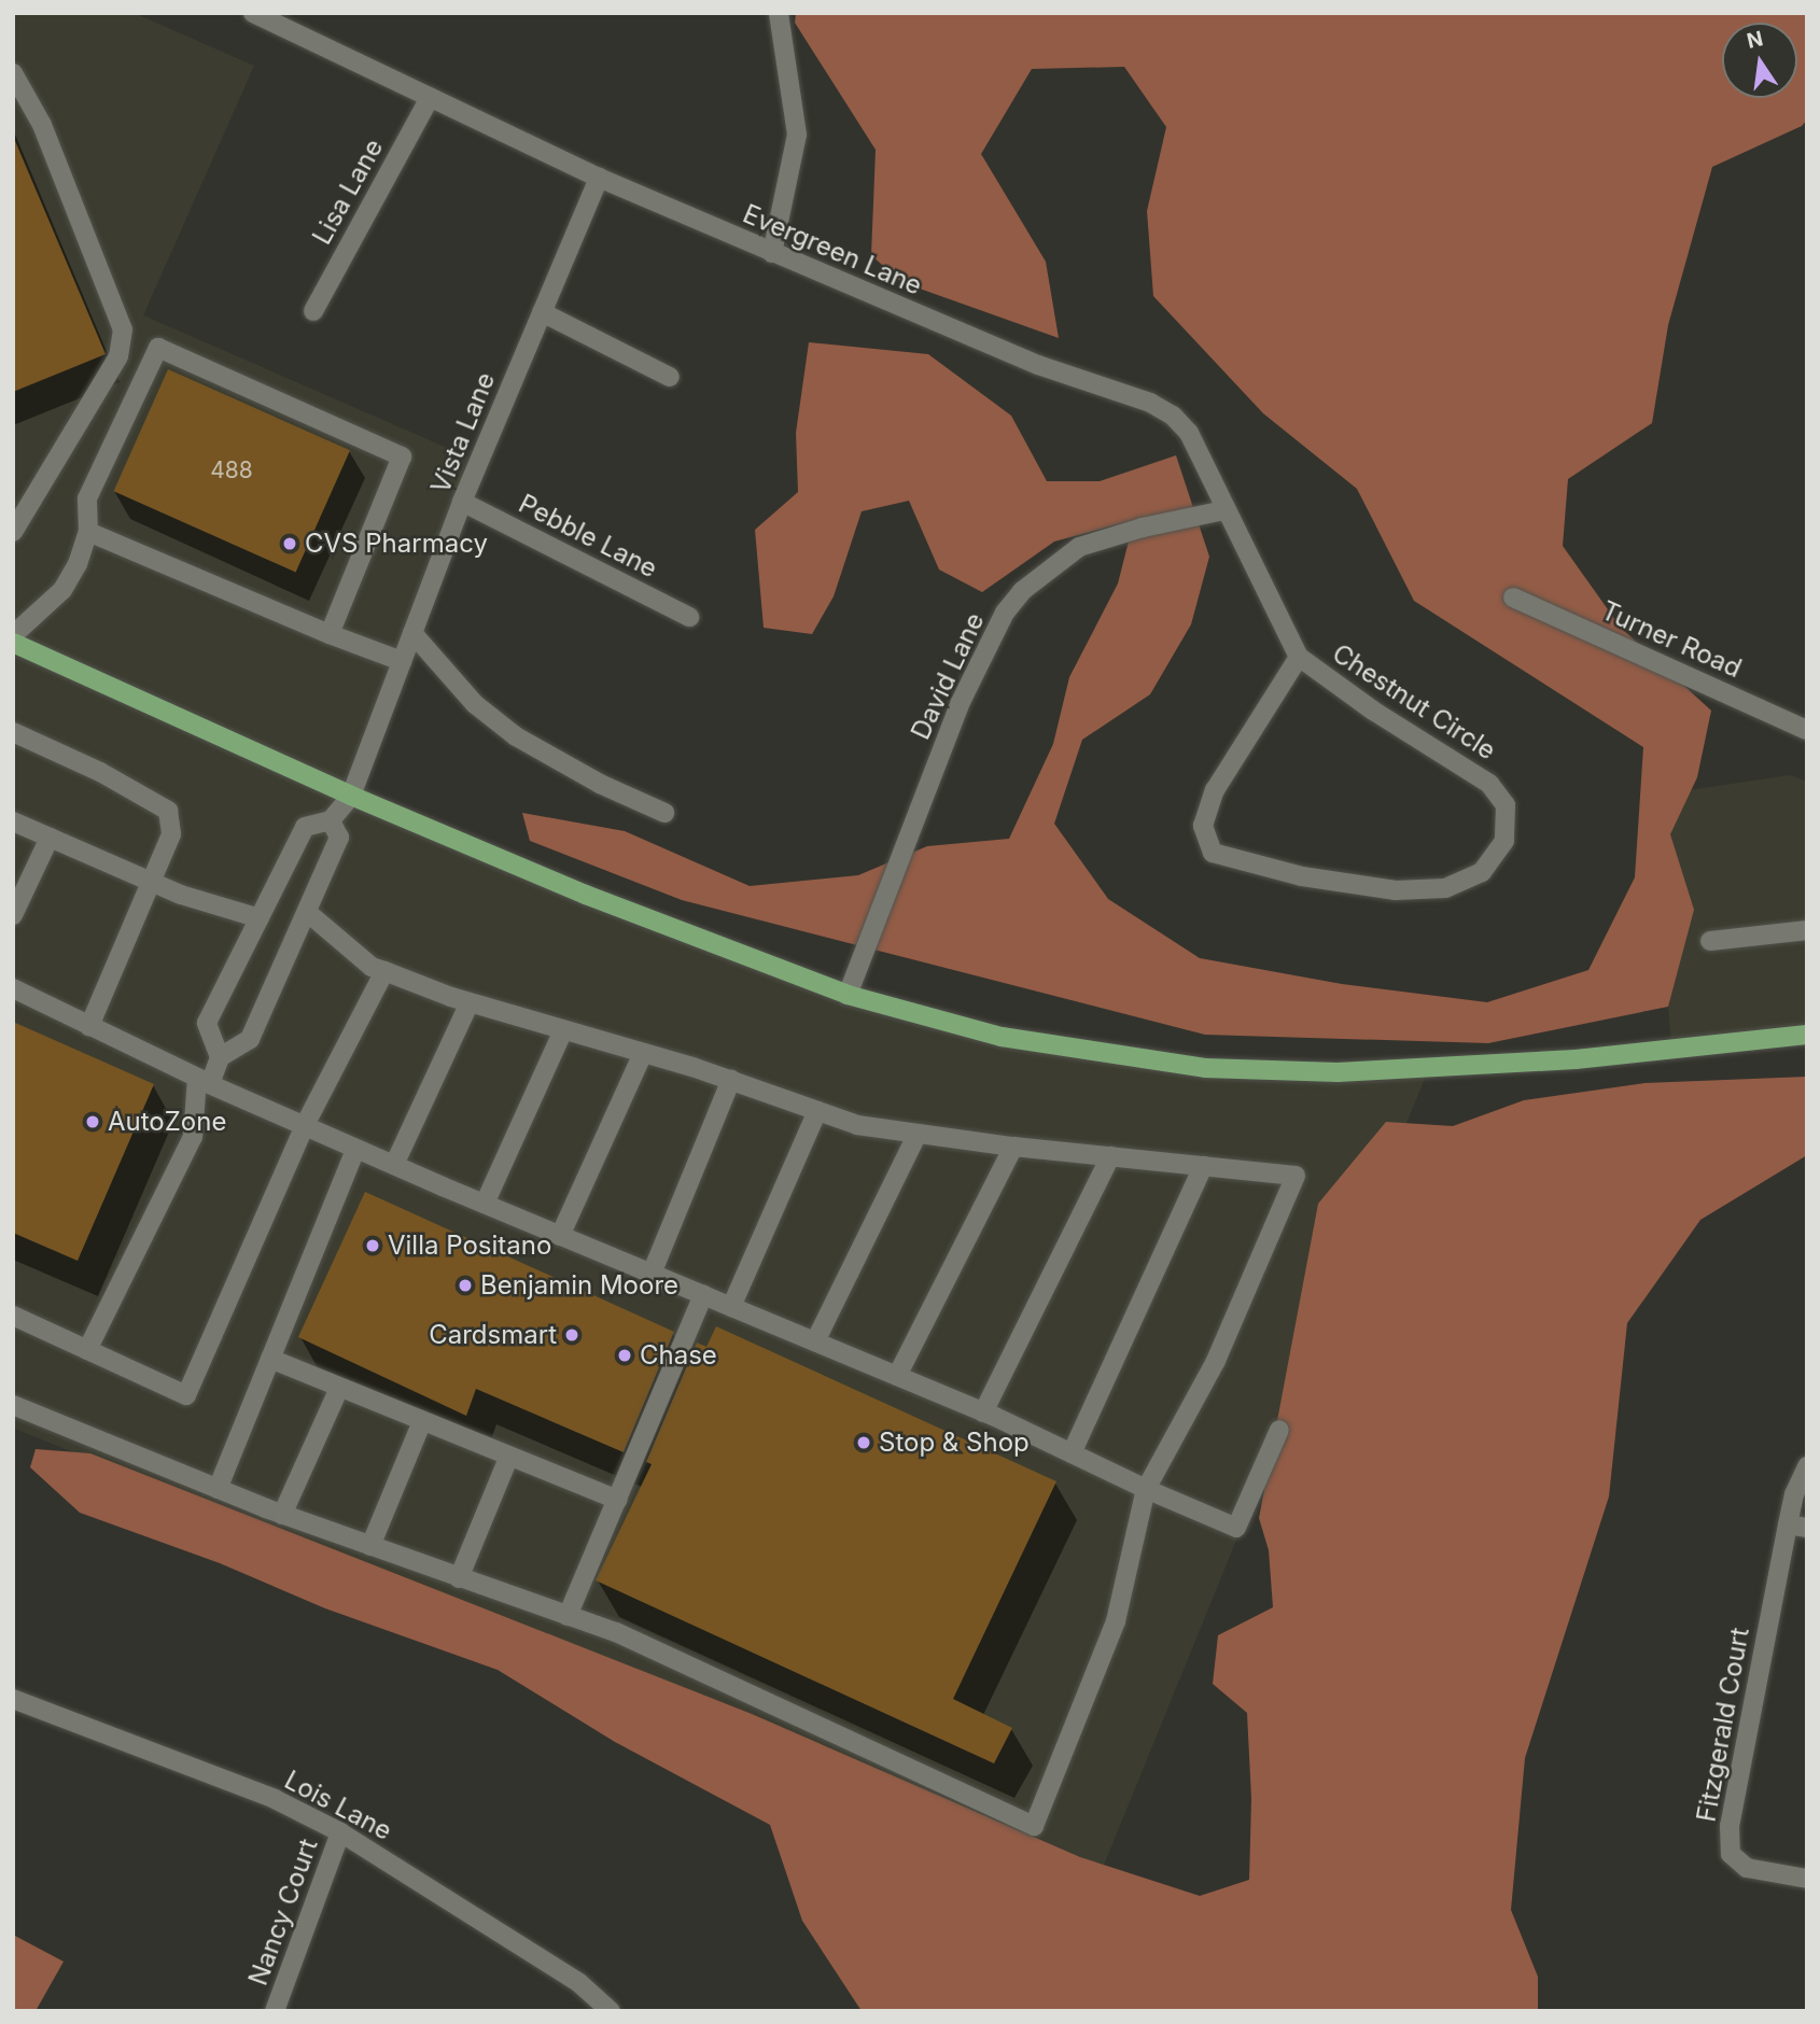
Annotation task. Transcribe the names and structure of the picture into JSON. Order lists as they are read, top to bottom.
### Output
{
  "streets": {
    "street": [
      "Lisa Lane",
      "Evergreen Lane",
      "Vista Lane",
      "Pebble Lane",
      "Turner Road",
      "David Lane",
      "Chestnut Circle",
      "Fitzgerald Court",
      "Lois Lane",
      "Nancy Court"
    ]
  },
  "crossings": [
    ["Lisa Lane", "Evergreen Lane"],
    ["Evergreen Lane", "Vista Lane"],
    ["Evergreen Lane", "David Lane"],
    ["Evergreen Lane", "Chestnut Circle"],
    ["Vista Lane", "Pebble Lane"],
    ["David Lane", "Chestnut Circle"],
    ["Lois Lane", "Nancy Court"]
  ],
  "places": [
    "CVS Pharmacy",
    "AutoZone",
    "Villa Positano",
    "Benjamin Moore",
    "Cardsmart",
    "Chase",
    "Stop & Shop"
  ],
  "house_numbers": ["488"],
  "north": "top"
}
